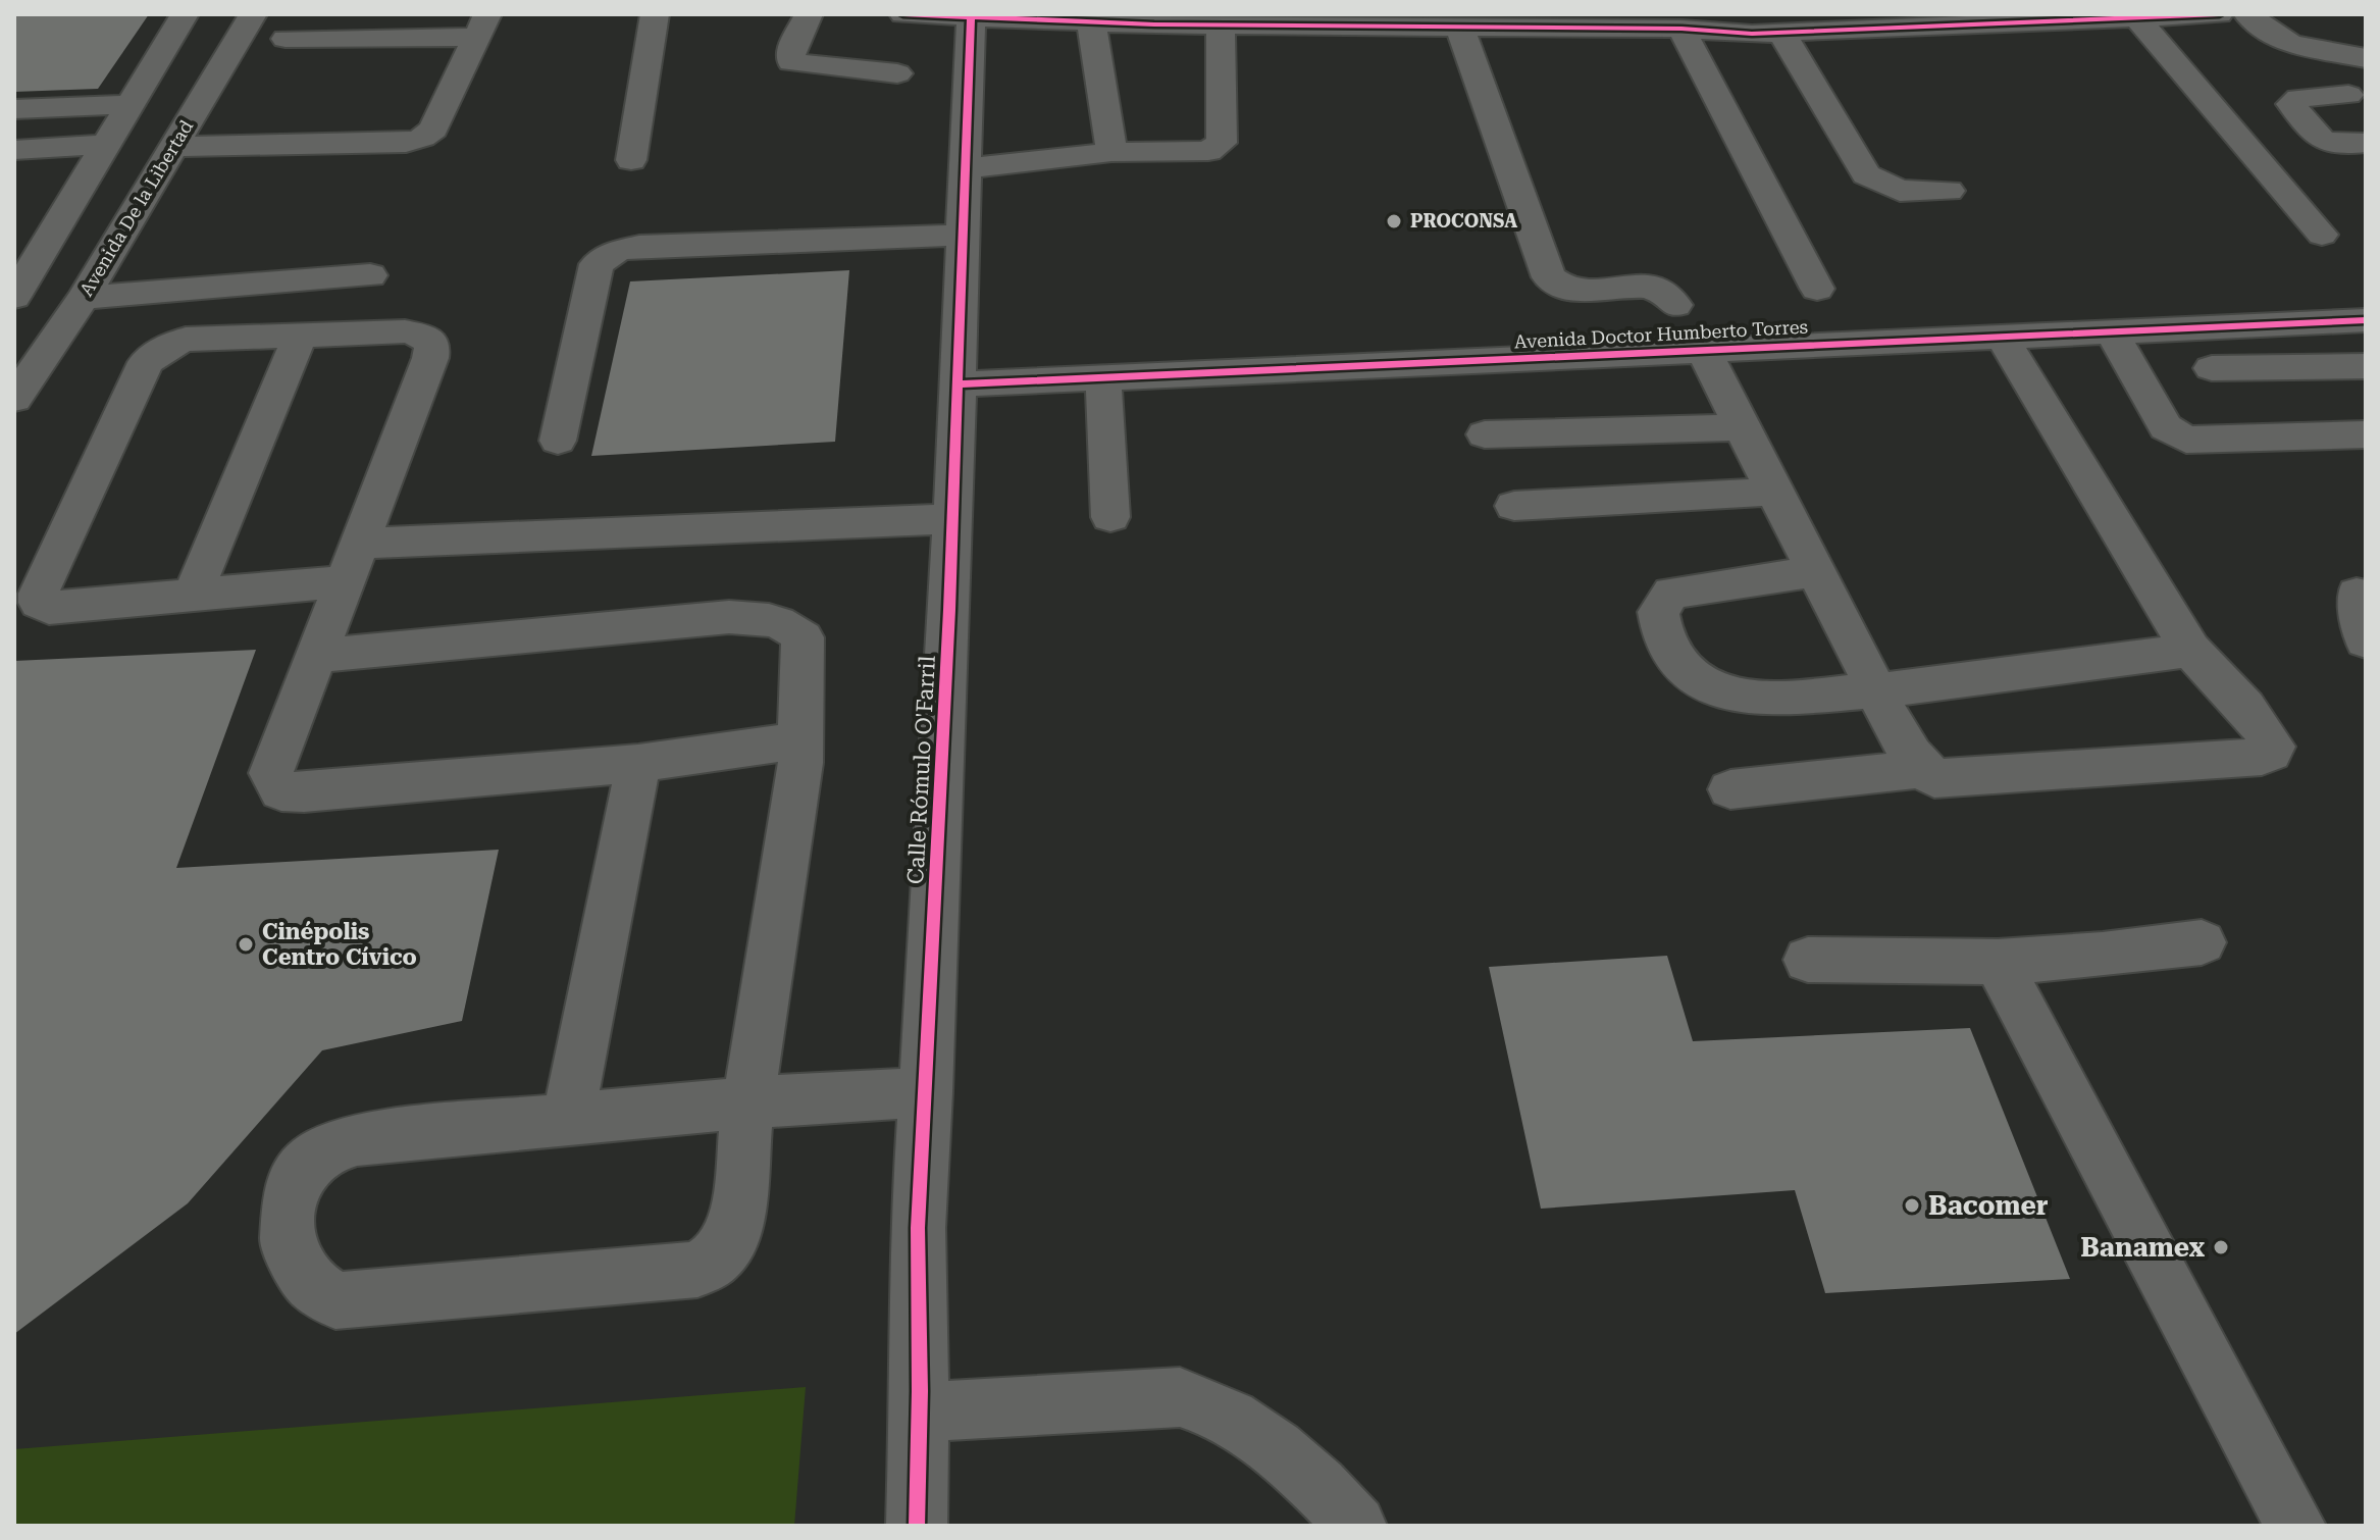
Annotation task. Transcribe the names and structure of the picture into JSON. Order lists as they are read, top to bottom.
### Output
{
  "streets": {
    "street": ["Avenida De la Libertad", "Avenida Doctor Humberto Torres", "Calle Rómulo O'Farril"]
  },
  "crossings": [
    ["Avenida Doctor Humberto Torres", "Calle Rómulo O'Farril"]
  ],
  "places": [
    "PROCONSA",
    "Cinépolis Centro Cívico",
    "Bacomer",
    "Banamex"
  ]
}
